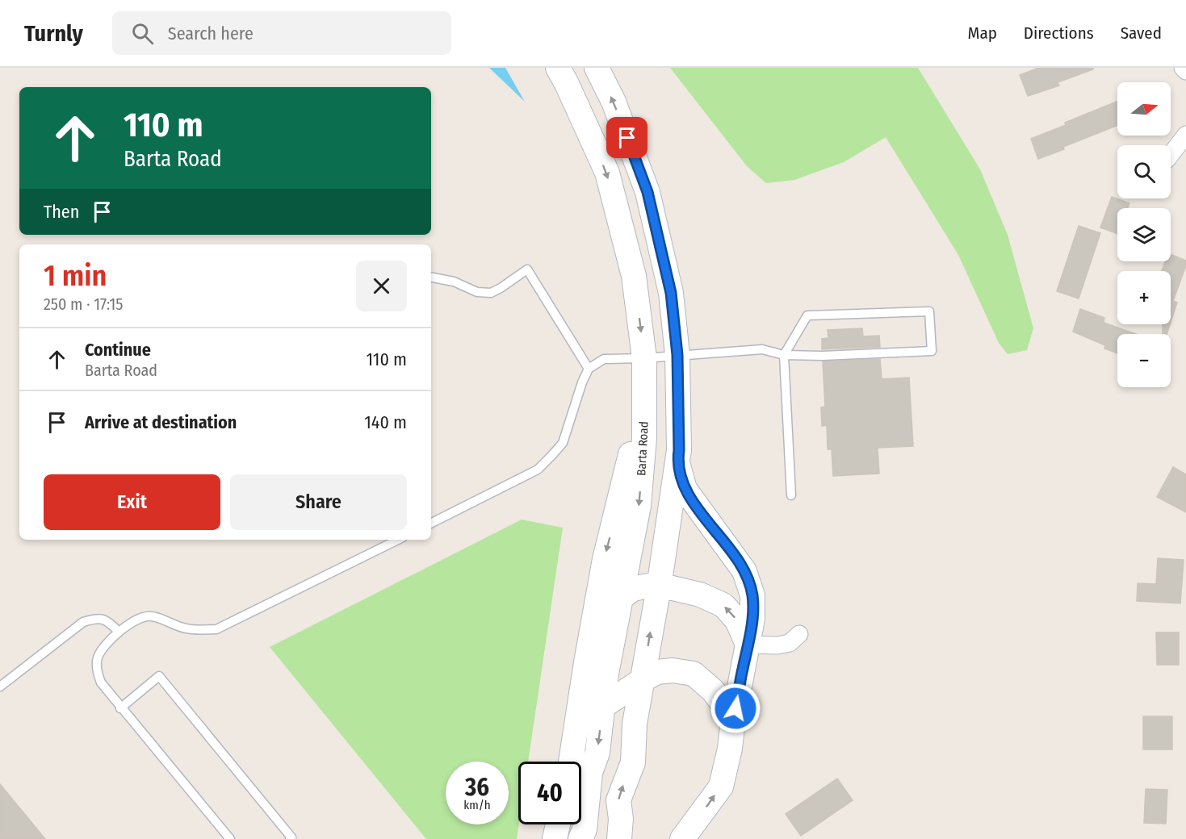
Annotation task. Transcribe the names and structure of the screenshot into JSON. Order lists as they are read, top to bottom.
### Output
{
  "streets": {
    "street": ["Barta Road"]
  },
  "north": "right",
  "page": {
    "header": "Turnly",
    "search": "Search here",
    "nav": ["Map", "Directions", "Saved"],
    "map_buttons": ["+", "−"],
    "turn": ["110 m", "Barta Road"],
    "then": "Then",
    "heading": ["1 min", "250 m · 17:15"],
    "list": [
      {
        "name": "Continue",
        "note": "Barta Road",
        "value": "110 m"
      },
      {
        "name": "Arrive at destination",
        "value": "140 m"
      }
    ],
    "buttons": ["Exit", "Share"],
    "speed": "36 km/h",
    "limit": "40"
  }
}
